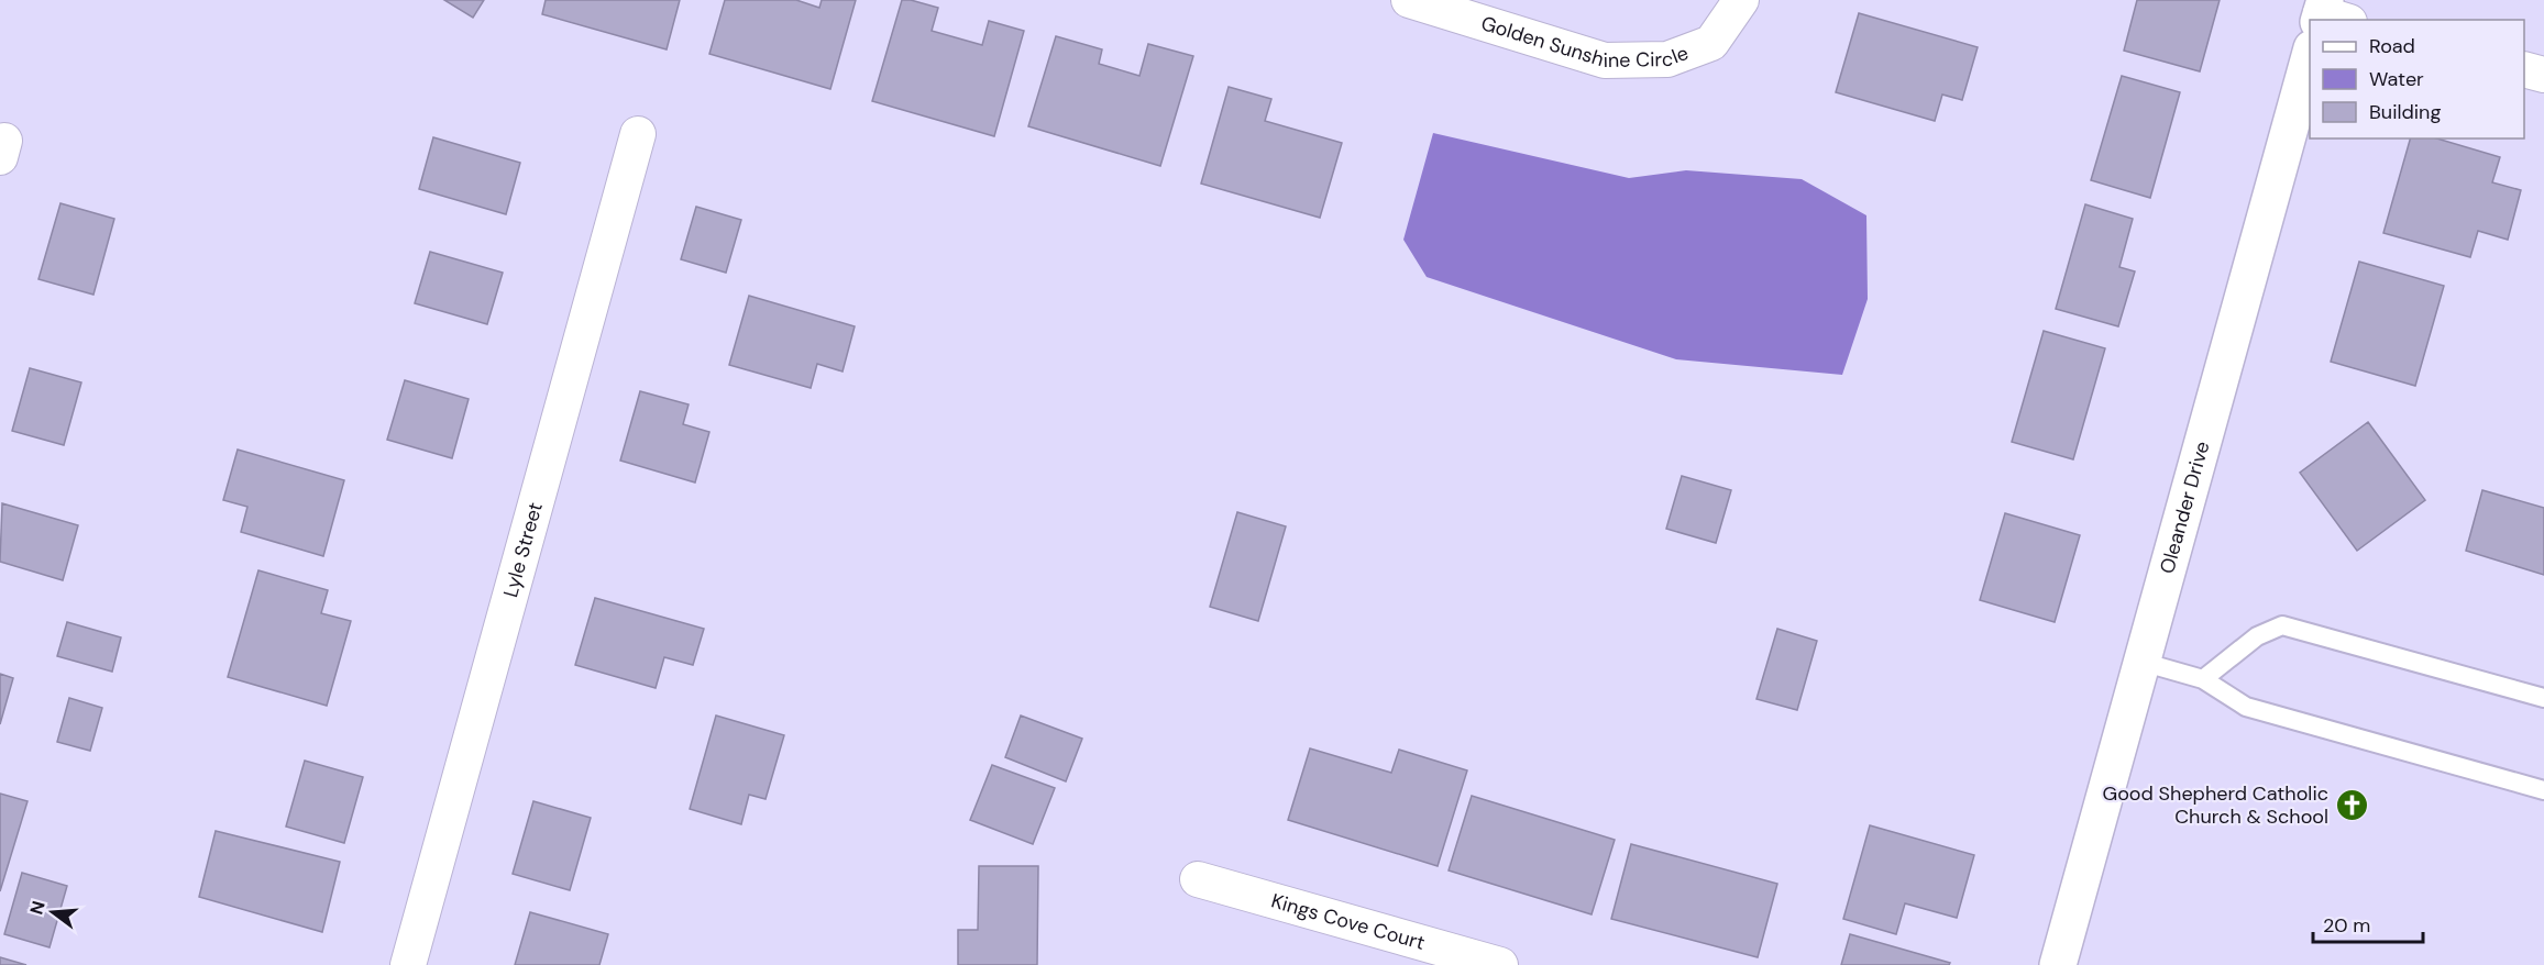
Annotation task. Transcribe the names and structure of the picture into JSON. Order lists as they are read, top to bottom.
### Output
{
  "streets": {
    "street": [
      "Golden Sunshine Circle",
      "Oleander Drive",
      "Lyle Street",
      "Kings Cove Court"
    ]
  },
  "places": {
    "church": ["Good Shepherd Catholic Church & School"]
  },
  "legend": ["Road", "Water", "Building"],
  "scale_bar": "20 m",
  "north": "left"
}
